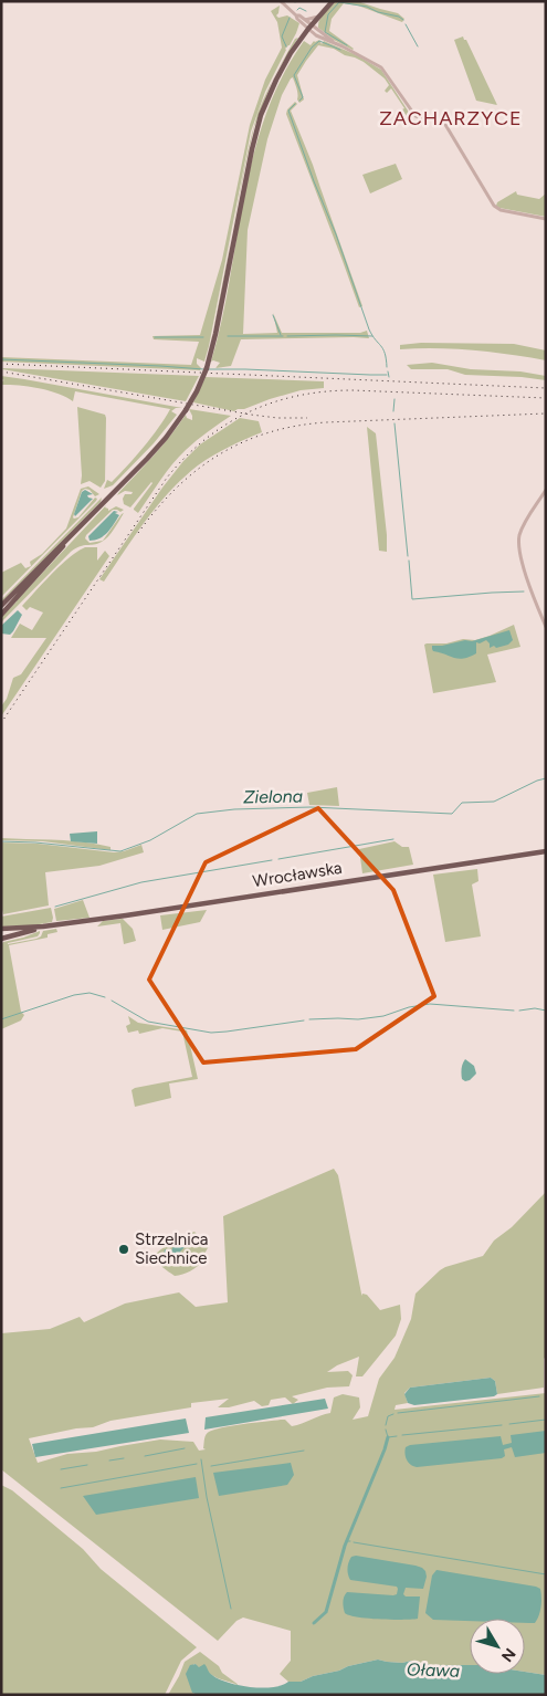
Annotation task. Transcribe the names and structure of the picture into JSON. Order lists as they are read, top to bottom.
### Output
{
  "streets": {
    "main road": ["Wrocławska"]
  },
  "districts": ["ZACHARZYCE"],
  "water": ["Zielona", "Oława"],
  "places": ["Strzelnica Siechnice"],
  "north": "bottom right"
}
